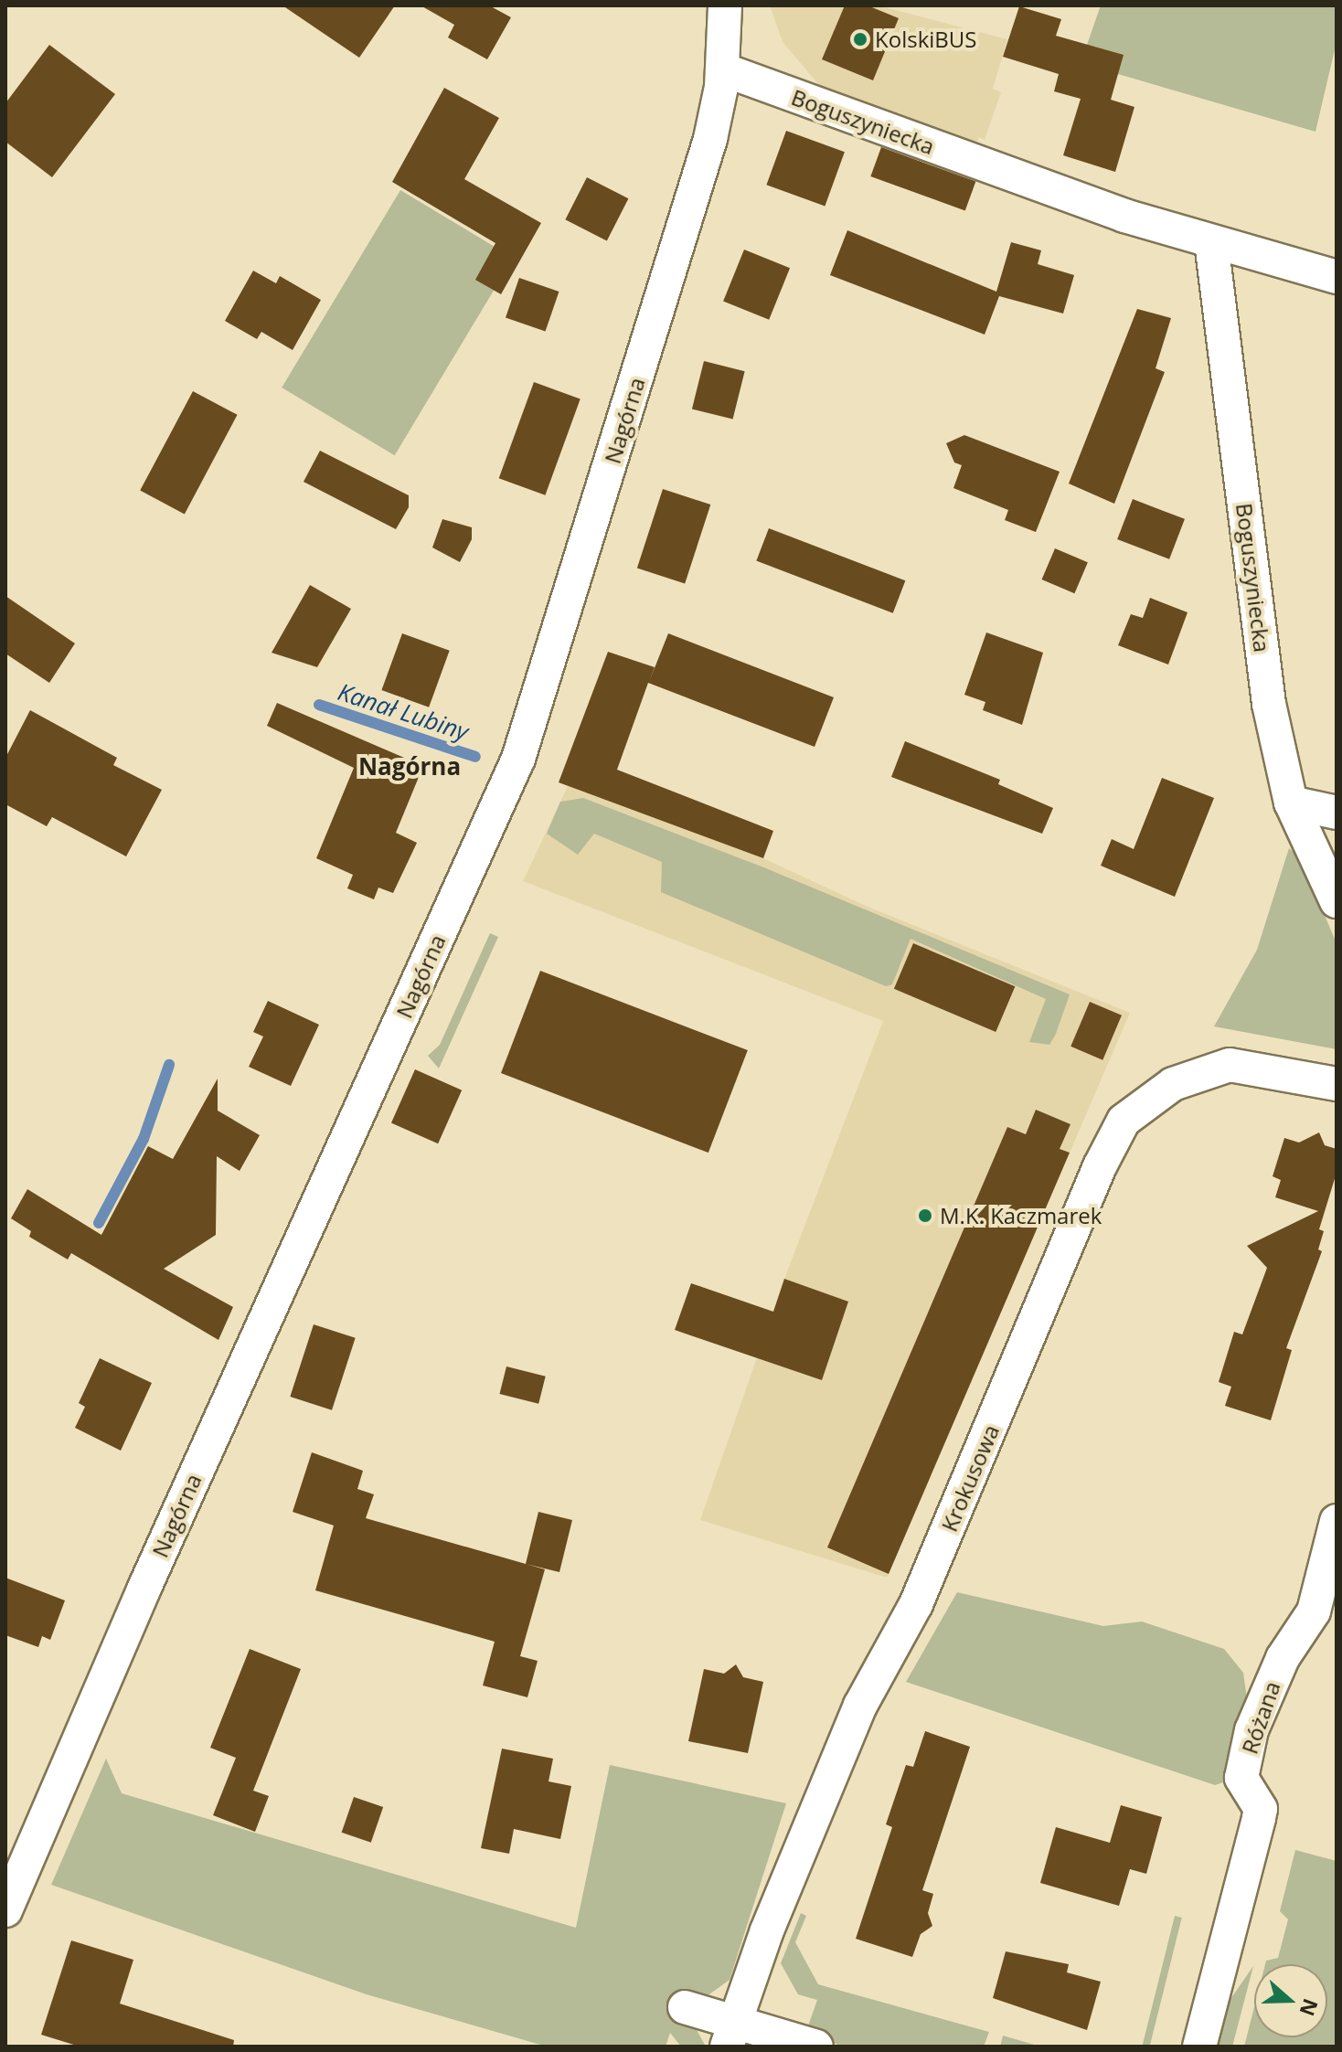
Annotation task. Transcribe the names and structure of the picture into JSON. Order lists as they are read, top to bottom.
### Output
{
  "streets": {
    "street": [
      "Boguszyniecka",
      "Nagórna",
      "Krokusowa",
      "Różana"
    ]
  },
  "crossings": [
    ["Boguszyniecka", "Nagórna"]
  ],
  "districts": ["Nagórna"],
  "water": ["Kanał Lubiny"],
  "places": ["KolskiBUS", "M.K. Kaczmarek"],
  "north": "right"
}
